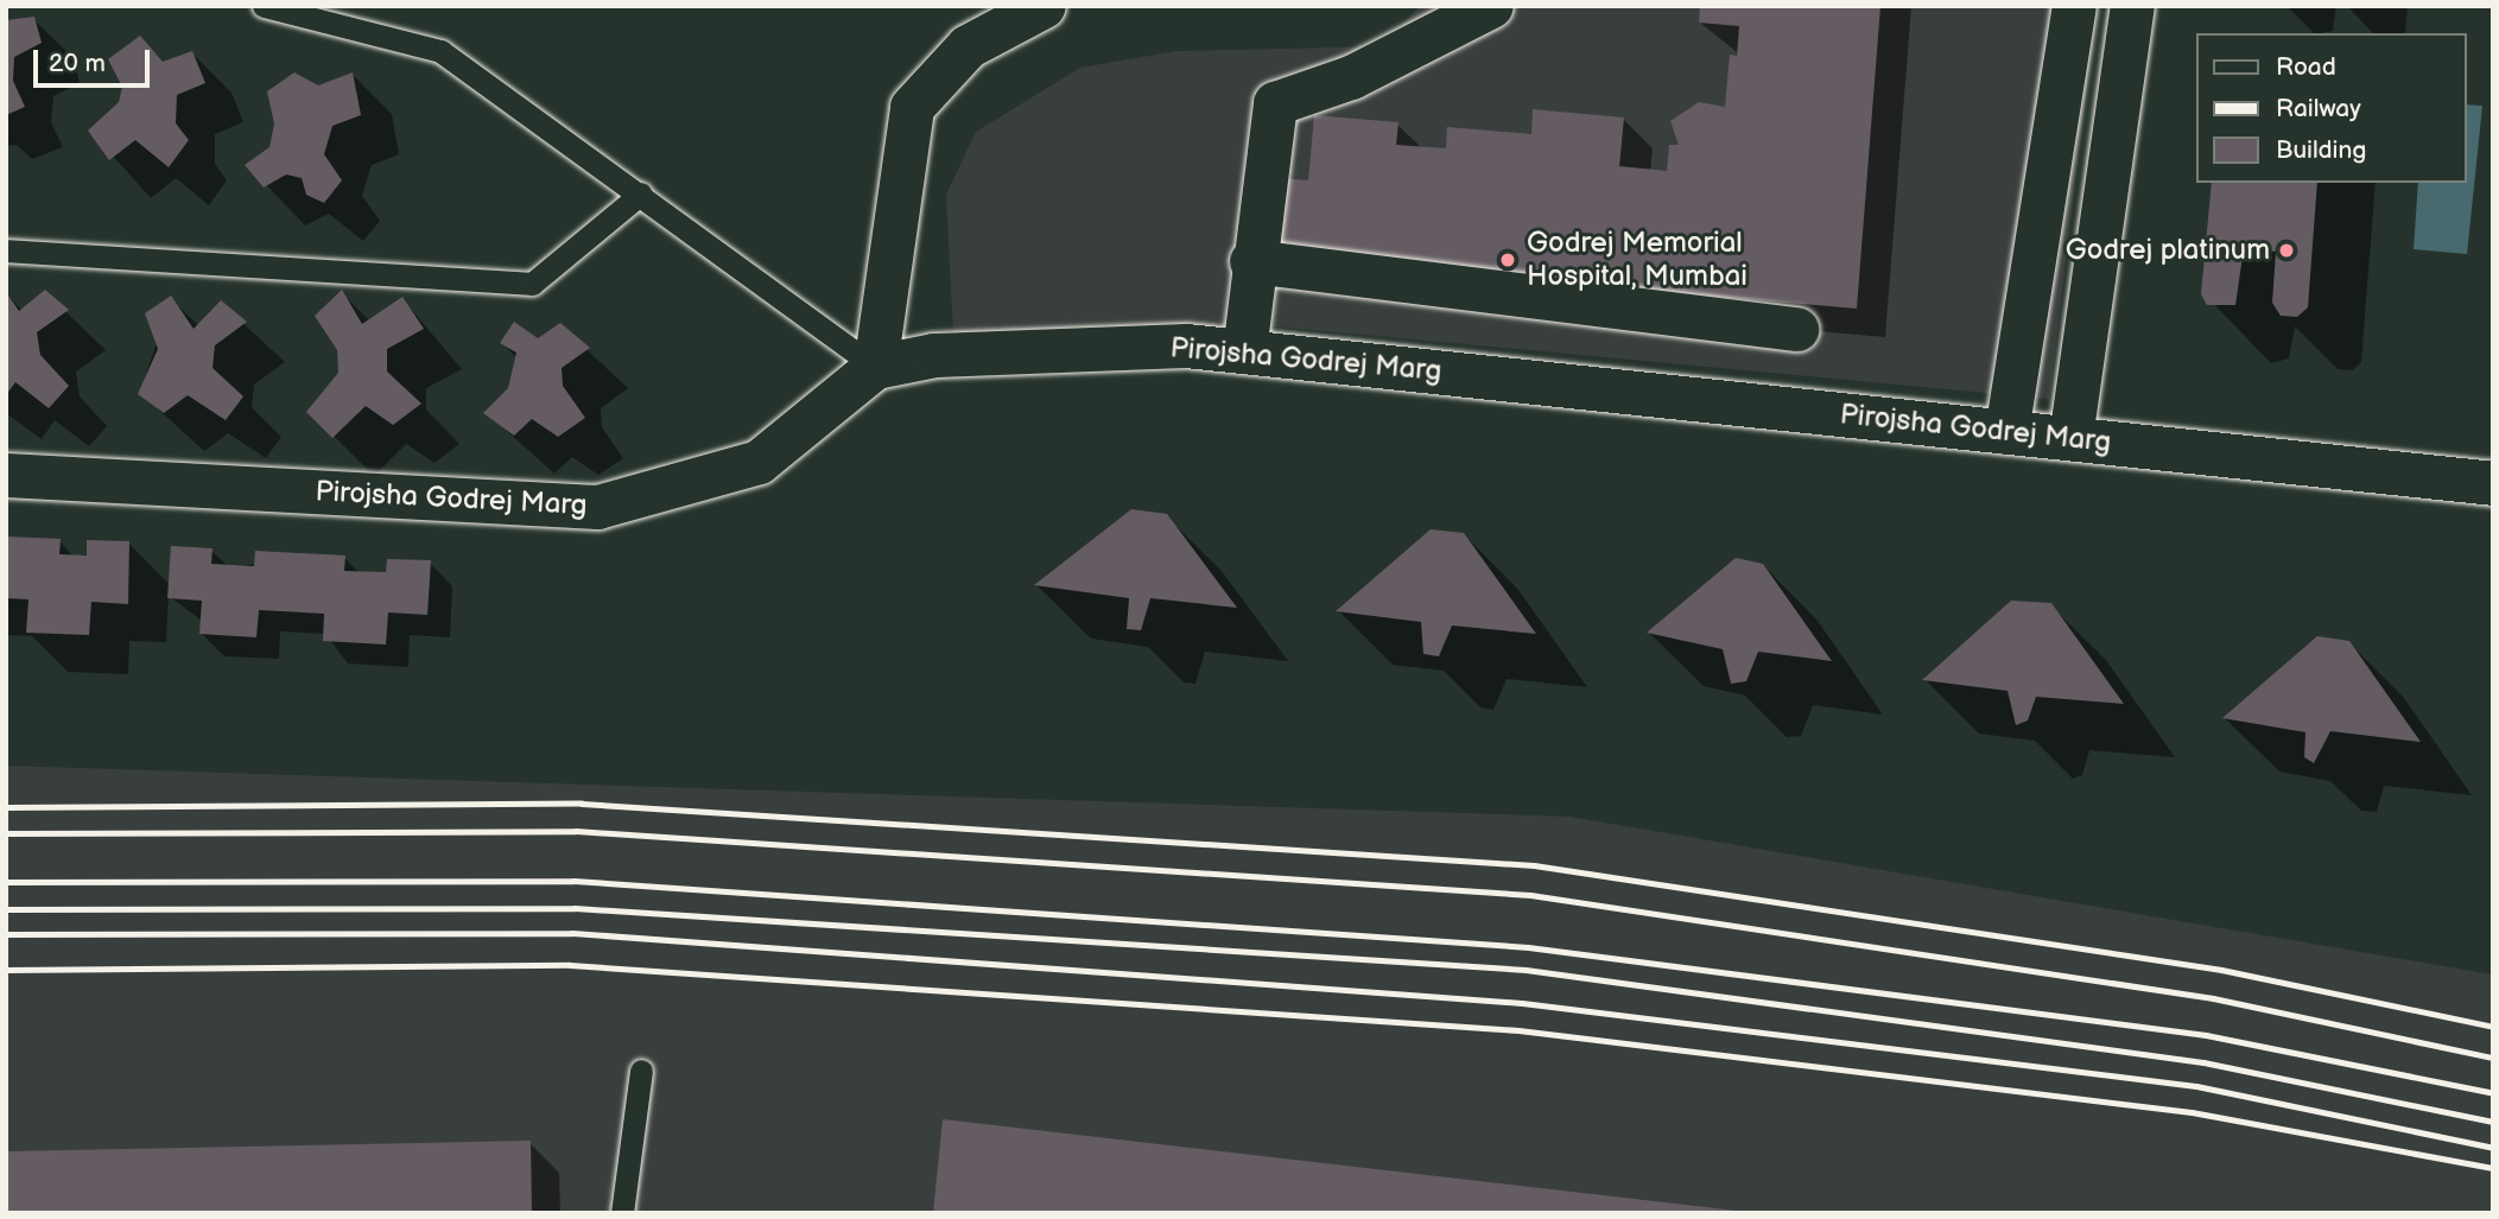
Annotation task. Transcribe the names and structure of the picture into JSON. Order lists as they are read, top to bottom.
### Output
{
  "streets": {
    "street": ["Pirojsha Godrej Marg"]
  },
  "places": ["Godrej platinum", "Godrej Memorial Hospital, Mumbai"],
  "legend": ["Road", "Railway", "Building"],
  "scale_bar": "20 m"
}
